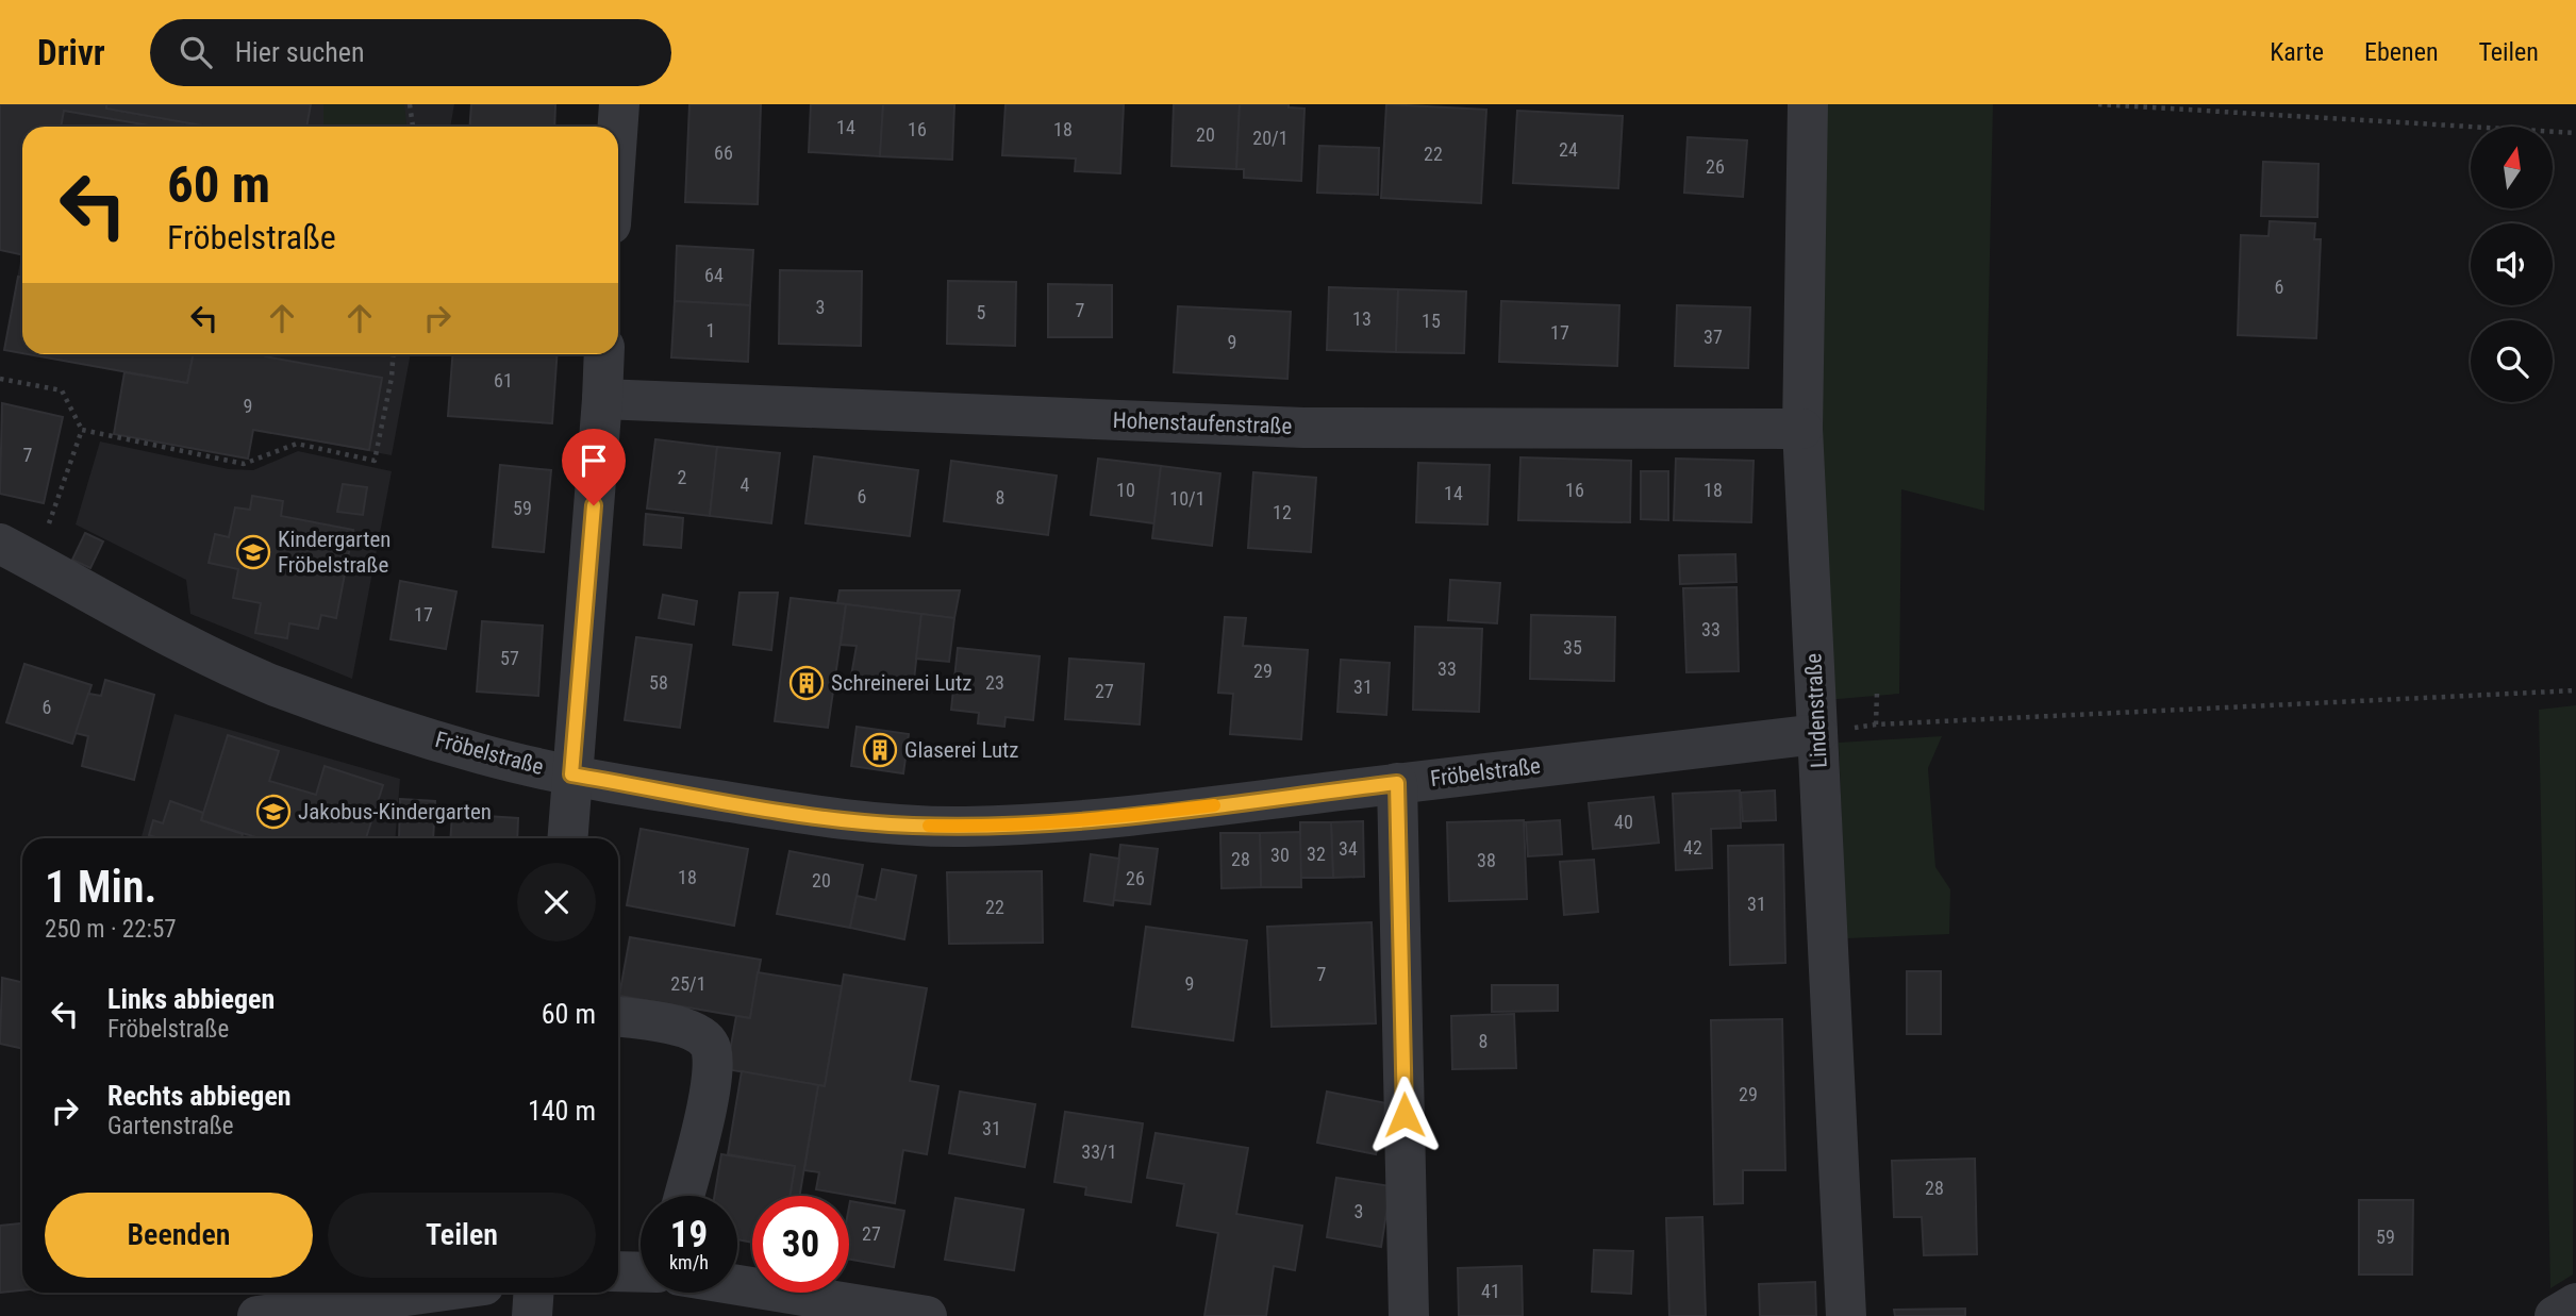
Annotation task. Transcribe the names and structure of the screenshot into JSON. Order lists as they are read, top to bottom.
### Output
{
  "streets": {
    "street": ["Hohenstaufenstraße", "Lindenstraße", "Fröbelstraße"]
  },
  "crossings": [
    ["Hohenstaufenstraße", "Lindenstraße"],
    ["Lindenstraße", "Fröbelstraße"]
  ],
  "places": {
    "school or university": ["Kindergarten Fröbelstraße", "Jakobus-Kindergarten"],
    "building": ["Schreinerei Lutz", "Glaserei Lutz"]
  },
  "house_numbers": [
    "14",
    "16",
    "18",
    "20",
    "20/1",
    "24",
    "66",
    "22",
    "26",
    "64",
    "6",
    "3",
    "7",
    "5",
    "13",
    "15",
    "1",
    "17",
    "37",
    "9",
    "61",
    "9",
    "7",
    "2",
    "4",
    "10",
    "16",
    "18",
    "14",
    "6",
    "8",
    "10/1",
    "59",
    "12",
    "17",
    "33",
    "35",
    "57",
    "33",
    "29",
    "58",
    "23",
    "31",
    "27",
    "6",
    "40",
    "42",
    "34",
    "32",
    "30",
    "28",
    "38",
    "18",
    "26",
    "20",
    "31",
    "22",
    "7",
    "25/1",
    "9",
    "8",
    "29",
    "31",
    "33/1",
    "28",
    "3",
    "27",
    "59",
    "41"
  ],
  "north": "top",
  "page": {
    "header": "Drivr",
    "search": "Hier suchen",
    "nav": ["Karte", "Ebenen", "Teilen"],
    "turn": ["60 m", "Fröbelstraße"],
    "heading": ["1 Min.", "250 m · 22:57"],
    "list": [
      {
        "name": "Links abbiegen",
        "note": "Fröbelstraße",
        "value": "60 m"
      },
      {
        "name": "Rechts abbiegen",
        "note": "Gartenstraße",
        "value": "140 m"
      }
    ],
    "buttons": ["Beenden", "Teilen"],
    "speed": "19 km/h",
    "limit": "30"
  }
}
